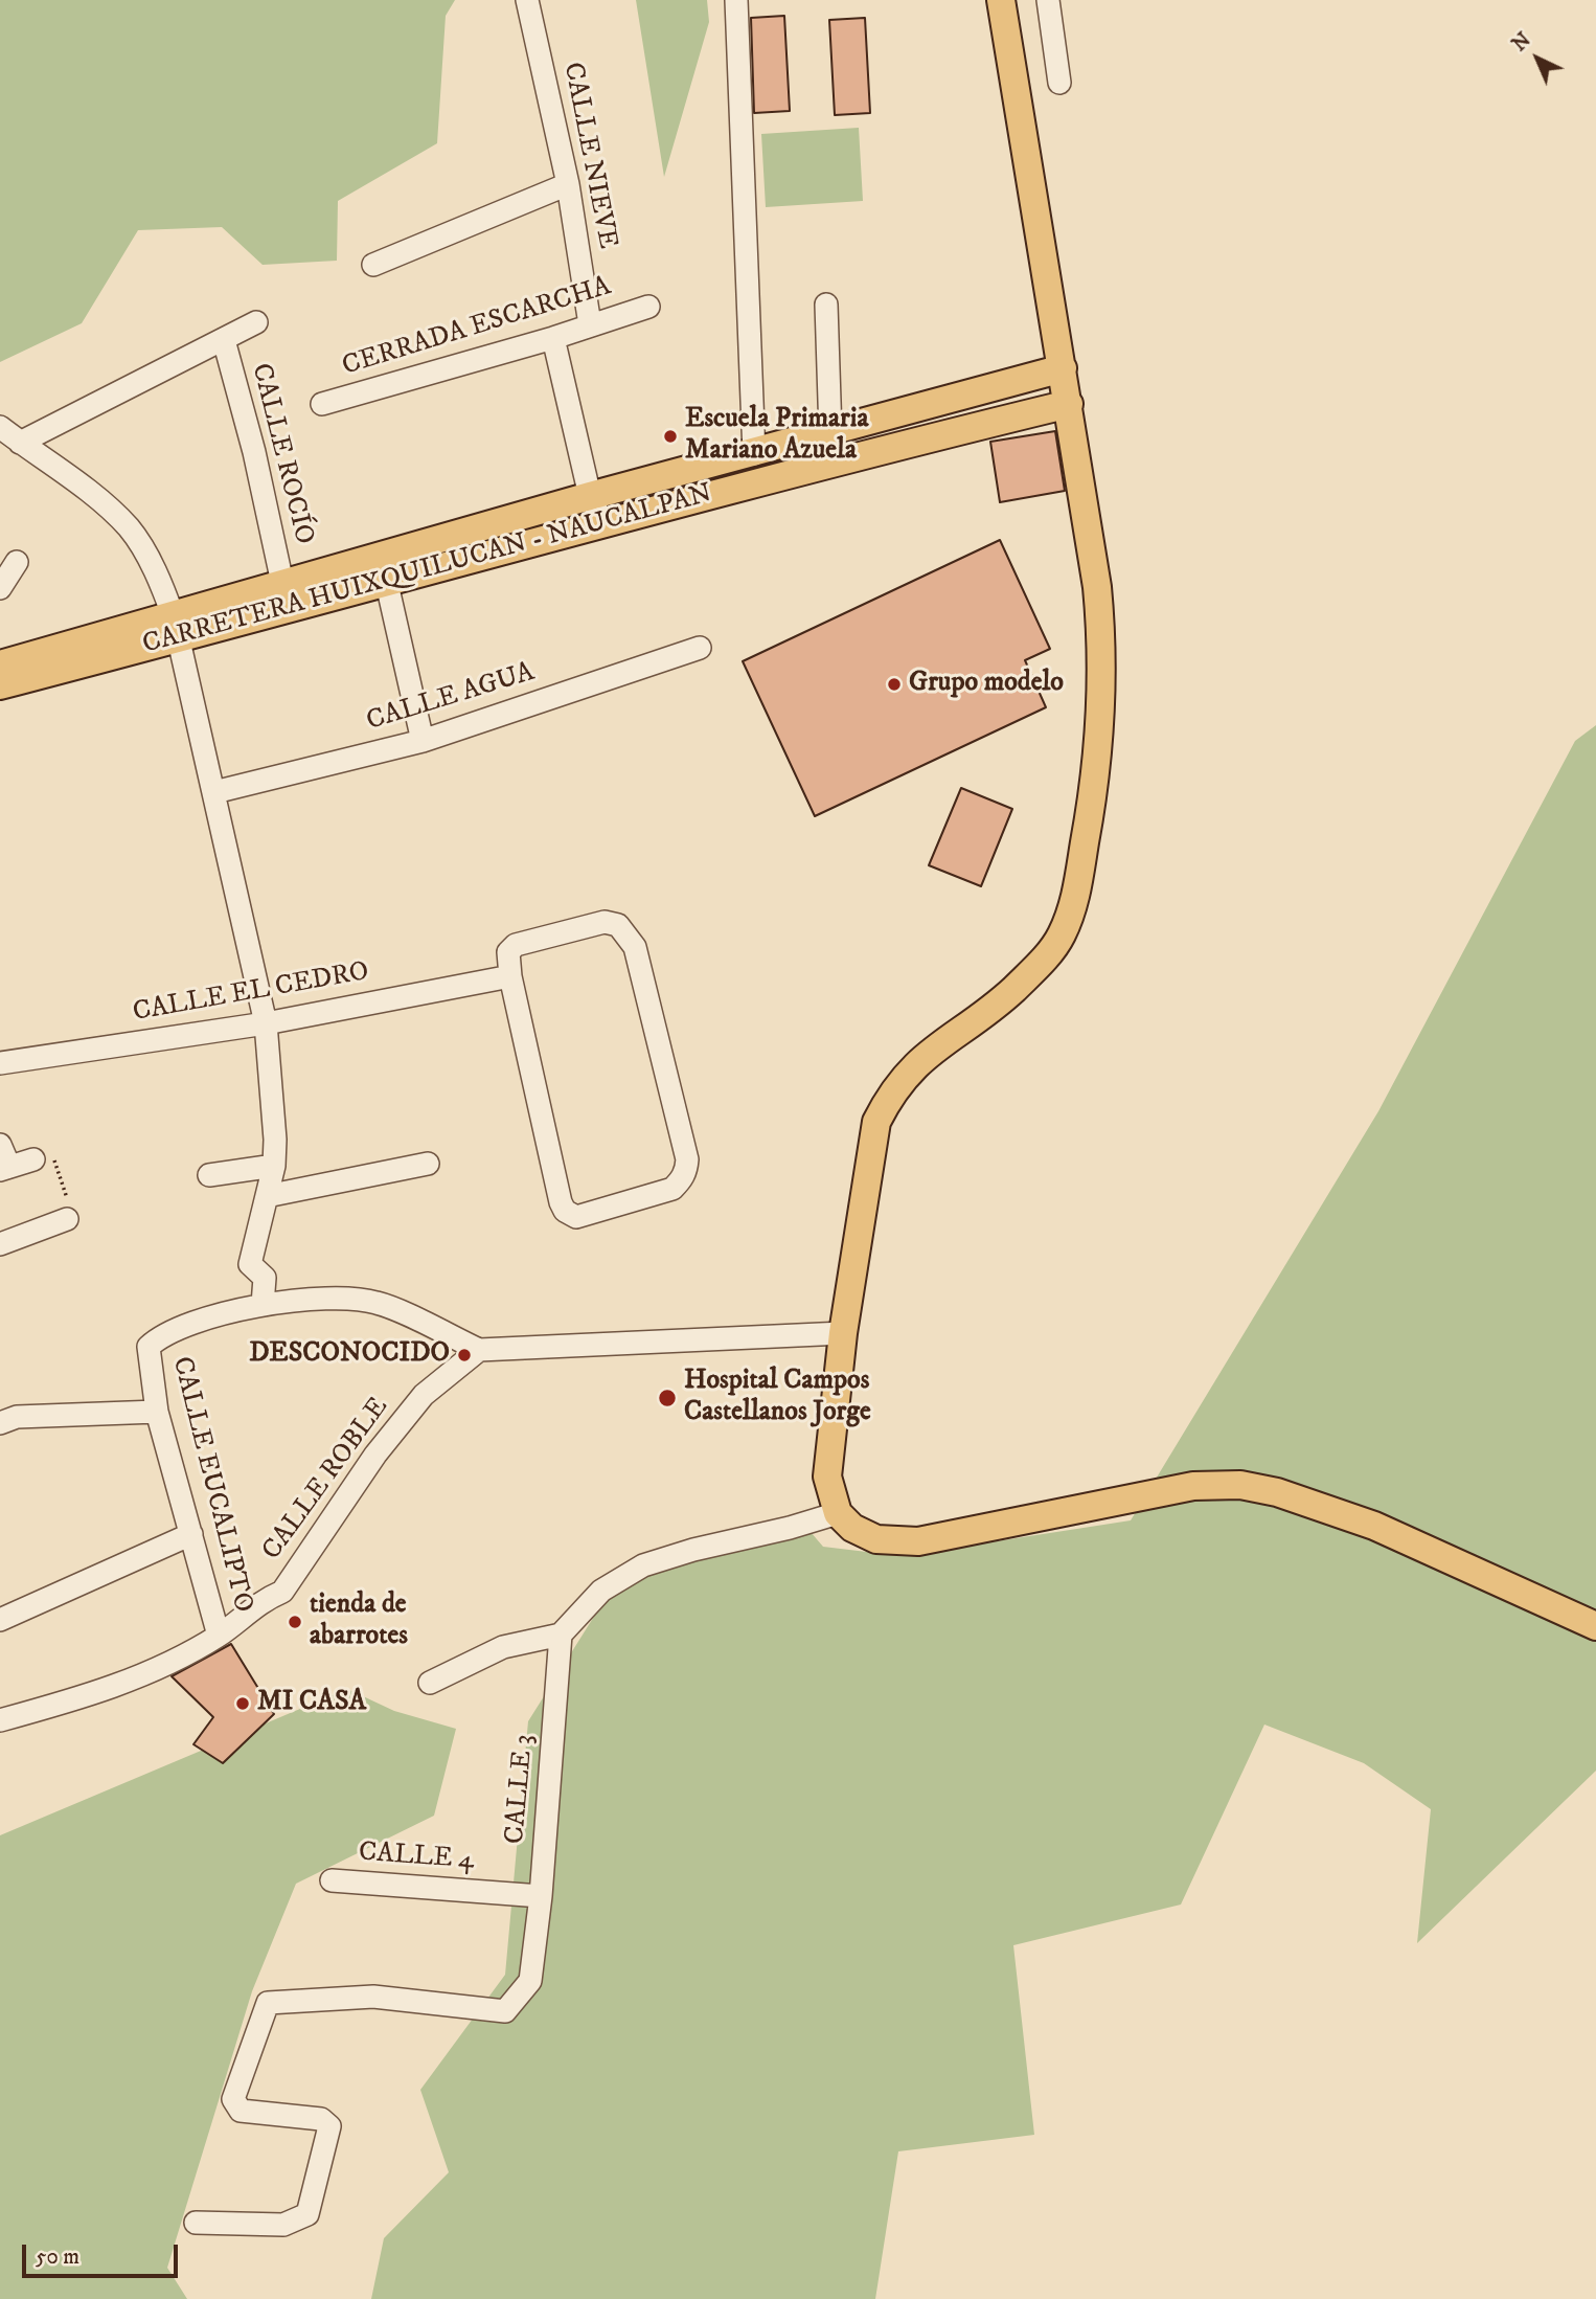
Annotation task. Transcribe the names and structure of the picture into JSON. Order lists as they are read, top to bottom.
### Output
{
  "streets": {
    "main road": ["CARRETERA HUIXQUILUCAN - NAUCALPAN"],
    "street": [
      "CALLE NIEVE",
      "CERRADA ESCARCHA",
      "CALLE ROCÍO",
      "CALLE AGUA",
      "CALLE EL CEDRO",
      "CALLE ROBLE",
      "CALLE EUCALIPTO",
      "CALLE 3",
      "CALLE 4"
    ]
  },
  "crossings": [
    ["CALLE NIEVE", "CERRADA ESCARCHA"],
    ["CALLE ROCÍO", "CARRETERA HUIXQUILUCAN - NAUCALPAN"],
    ["CALLE ROBLE", "CALLE EUCALIPTO"],
    ["CALLE 3", "CALLE 4"]
  ],
  "places": [
    "Escuela Primaria Mariano Azuela",
    "Grupo modelo",
    "DESCONOCIDO",
    "Hospital Campos Castellanos Jorge",
    "tienda de abarrotes",
    "MI CASA"
  ],
  "scale_bar": "50 m",
  "north": "top left"
}
